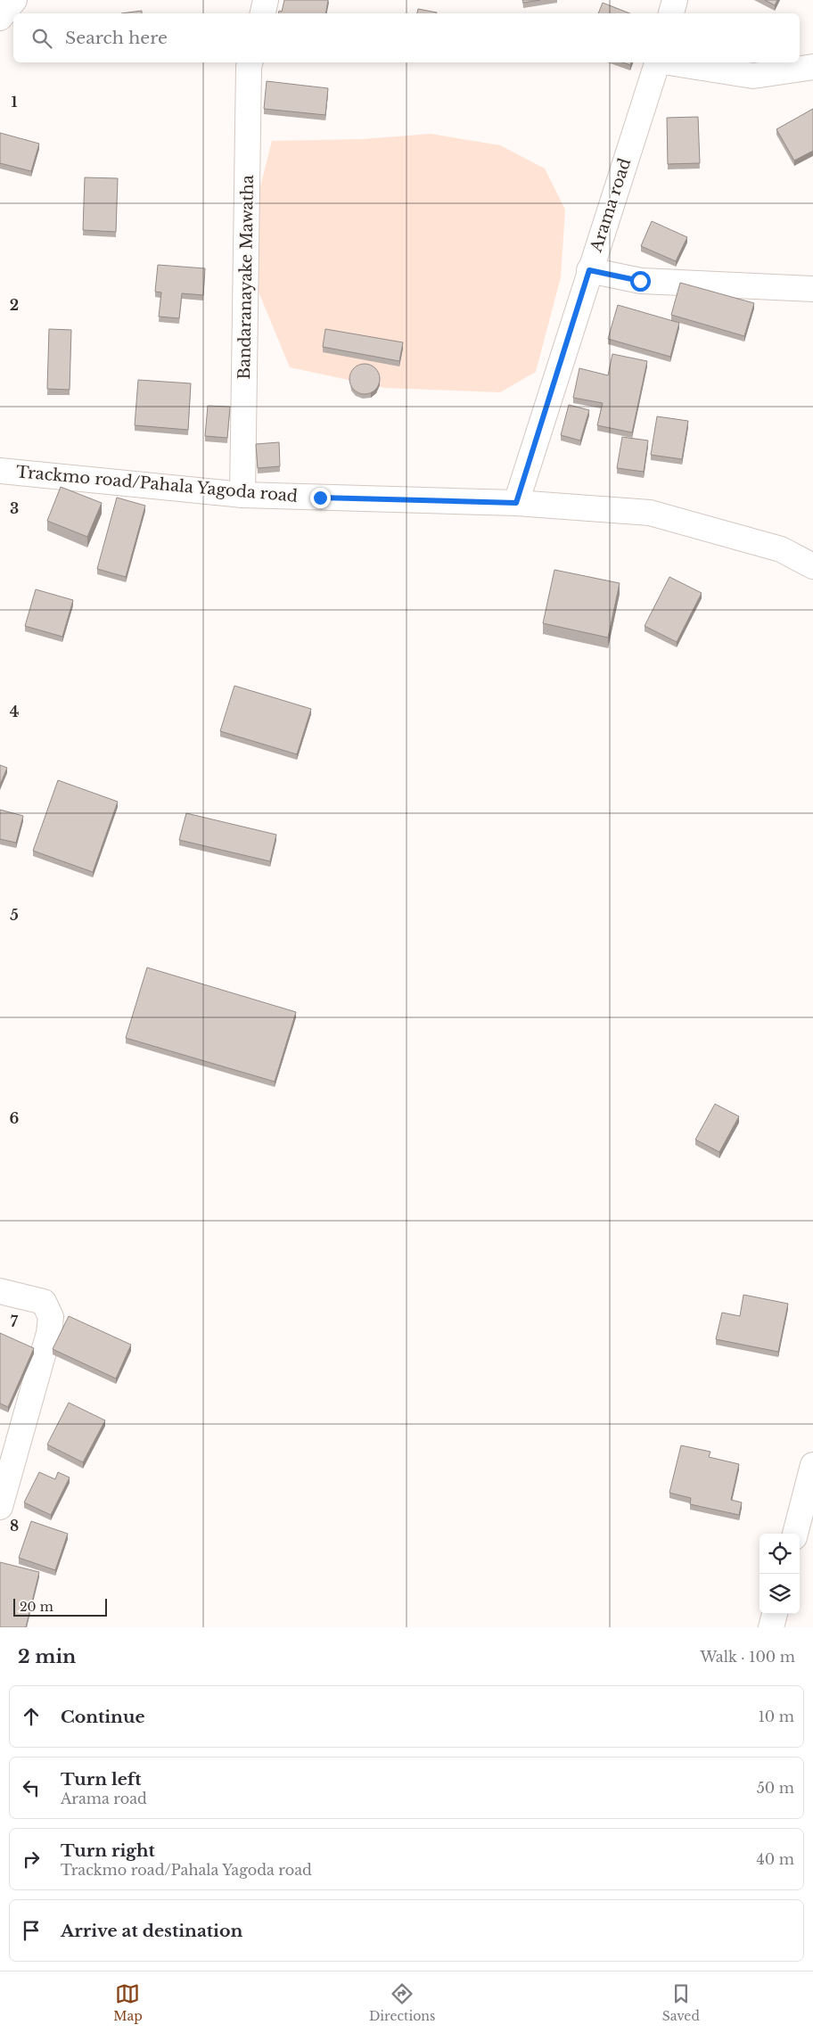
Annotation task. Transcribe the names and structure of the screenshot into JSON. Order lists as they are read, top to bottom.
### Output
{
  "streets": {
    "street": ["Arama road", "Bandaranayake Mawatha", "Trackmo road/Pahala Yagoda road"]
  },
  "crossings": [
    ["Arama road", "Trackmo road/Pahala Yagoda road"],
    ["Bandaranayake Mawatha", "Trackmo road/Pahala Yagoda road"]
  ],
  "scale_bar": "20 m",
  "page": {
    "search": "Search here",
    "scale": "20 m",
    "heading": ["2 min", "Walk · 100 m"],
    "list": [
      ["Continue", "10 m"],
      ["Turn left", "Arama road", "50 m"],
      ["Turn right", "Trackmo road/Pahala Yagoda road", "40 m"],
      "Arrive at destination"
    ],
    "nav": ["Map", "Directions", "Saved"]
  },
  "grid": {
    "rows": [
      "1",
      "2",
      "3",
      "4",
      "5",
      "6",
      "7",
      "8"
    ]
  }
}
